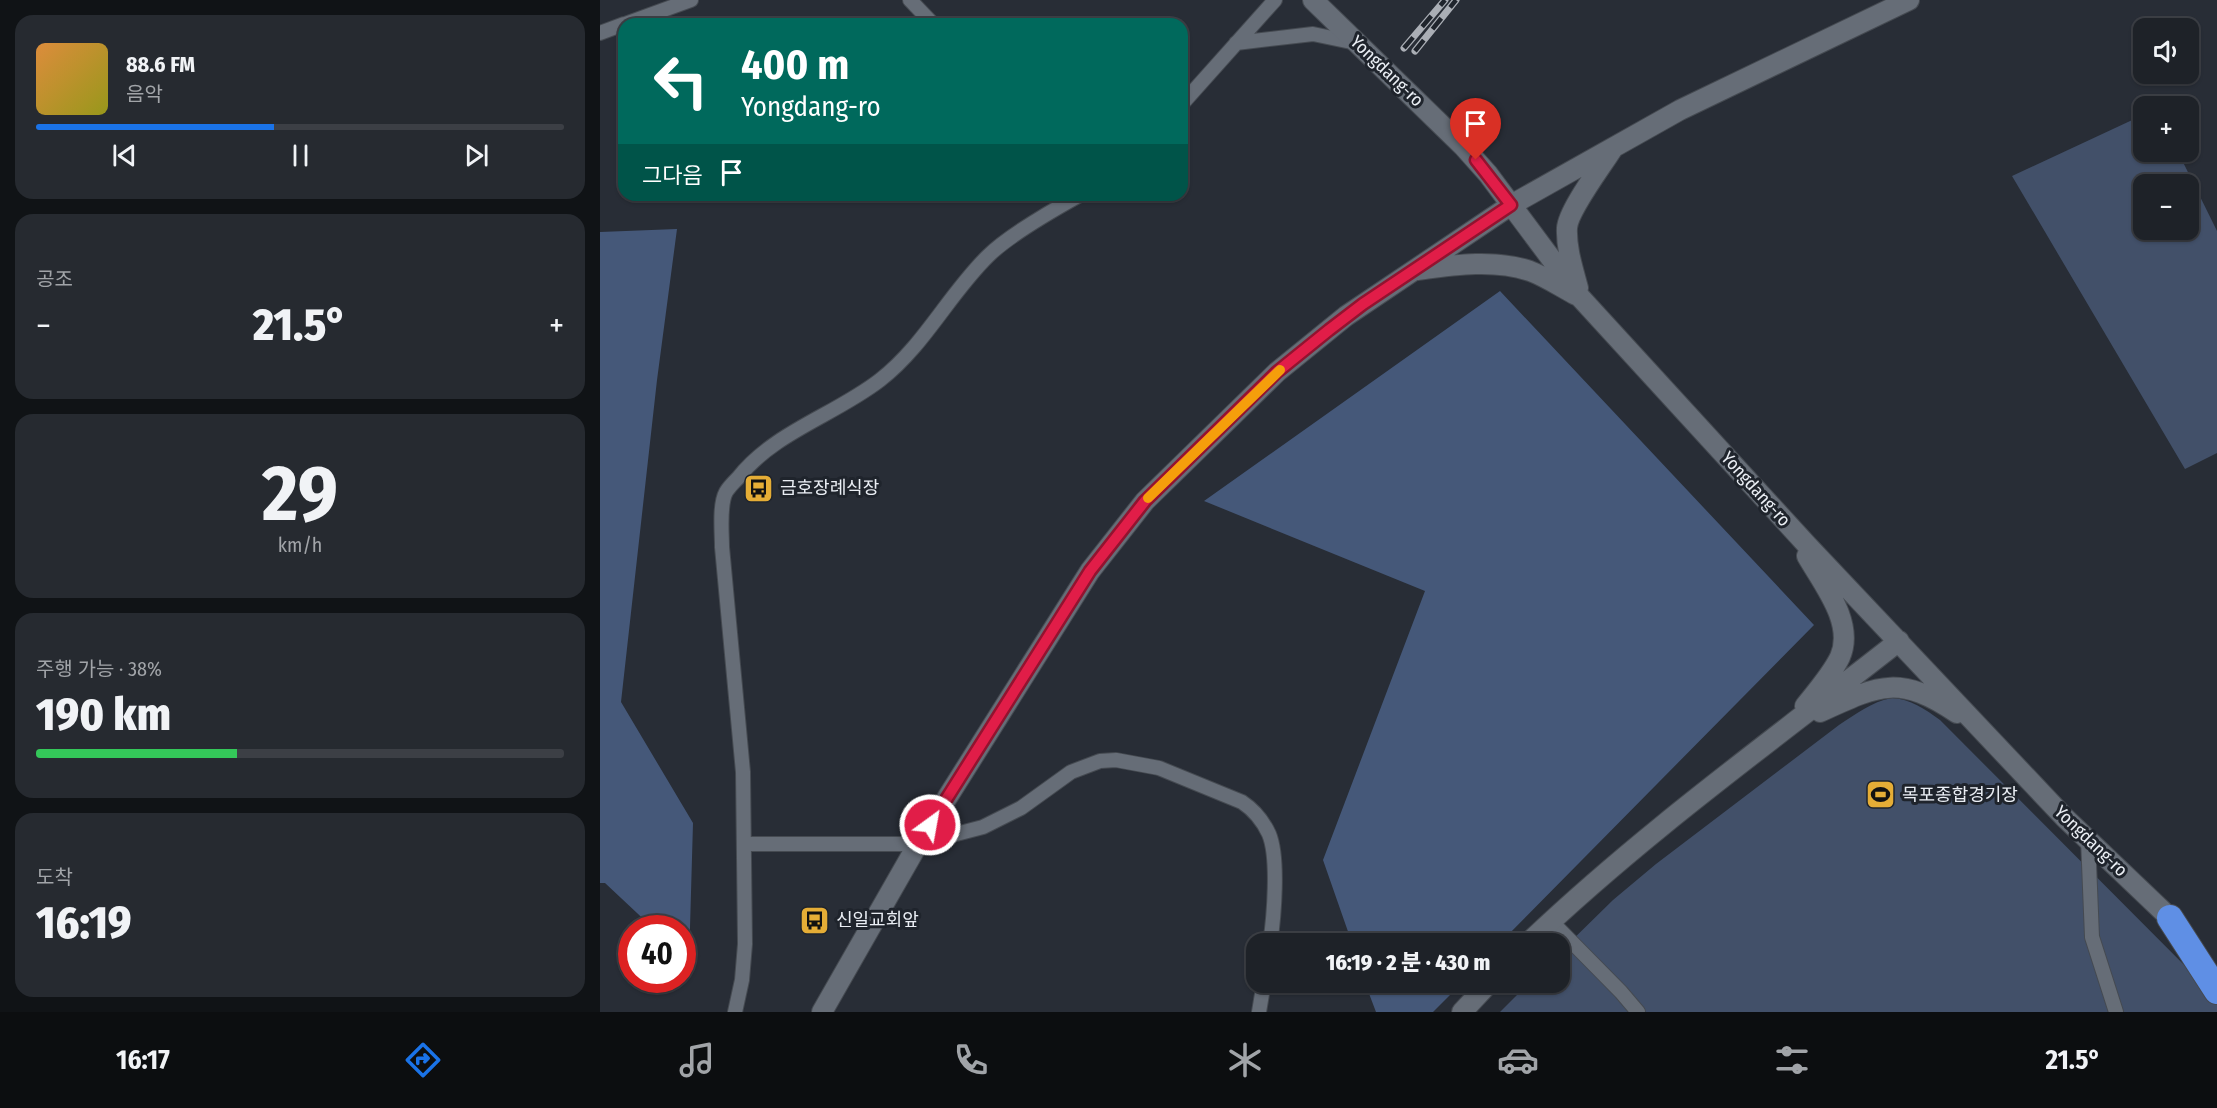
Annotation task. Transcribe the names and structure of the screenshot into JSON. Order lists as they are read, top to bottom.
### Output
{
  "streets": {
    "highway": ["Yongdang-ro"]
  },
  "places": {
    "bus stop": ["금호장례식장", "신일교회앞"],
    "sports": ["목포종합경기장"]
  },
  "page": {
    "map_buttons": ["+", "−"],
    "turn": ["400 m", "Yongdang-ro"],
    "song": ["88.6 FM", "음악"],
    "then": "그다음",
    "tile": [
      "공조",
      ["29", "km/h"],
      ["주행 가능 · 38%", "190 km"],
      ["도착", "16:19"]
    ],
    "heat": ["−", "21.5°", "+"],
    "limit": "40",
    "trip": "16:19 · 2 분 · 430 m",
    "tabs": ["16:17", "21.5°"]
  }
}
